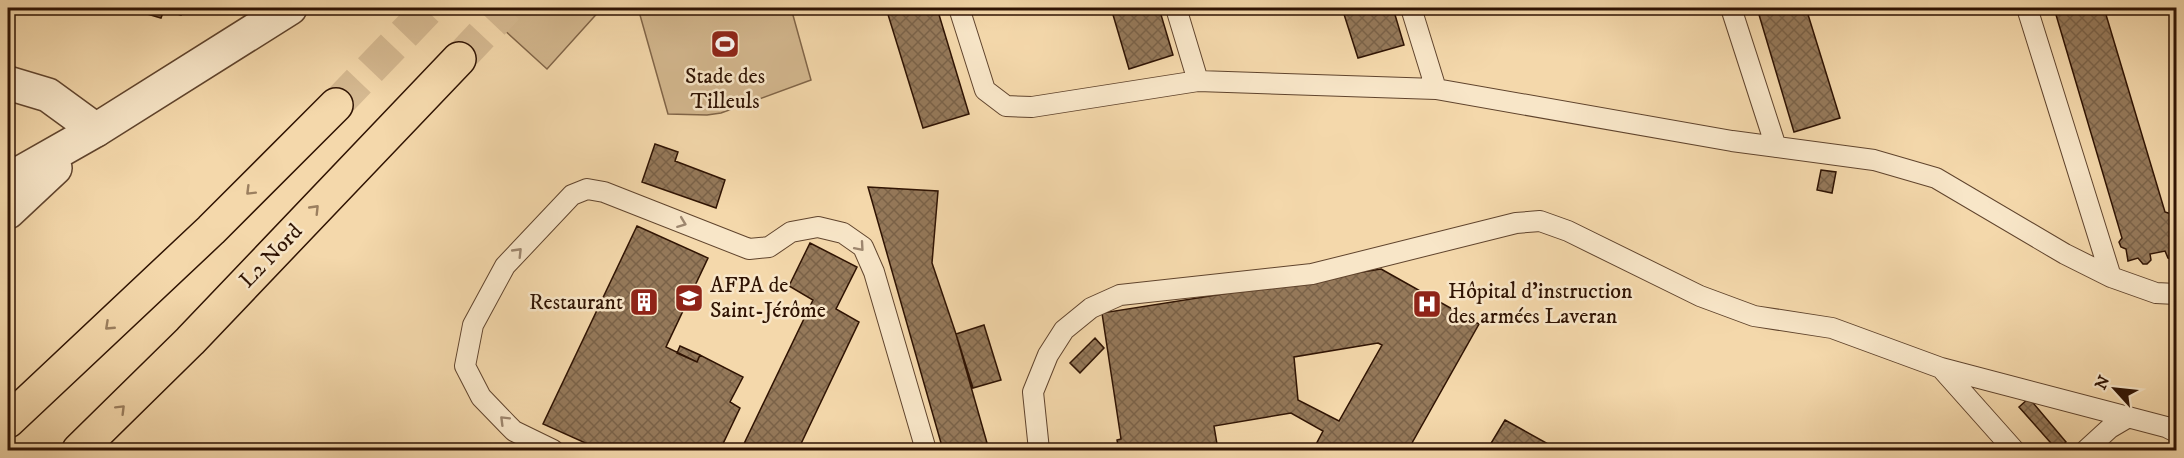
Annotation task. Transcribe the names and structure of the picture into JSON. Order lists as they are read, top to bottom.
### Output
{
  "streets": {
    "highway": ["L2 Nord"]
  },
  "places": {
    "sports": ["Stade des Tilleuls"],
    "school or university": ["AFPA de Saint-Jérôme"],
    "building": ["Restaurant"],
    "hospital": ["Hôpital d'instruction des armées Laveran"]
  },
  "north": "top left"
}
